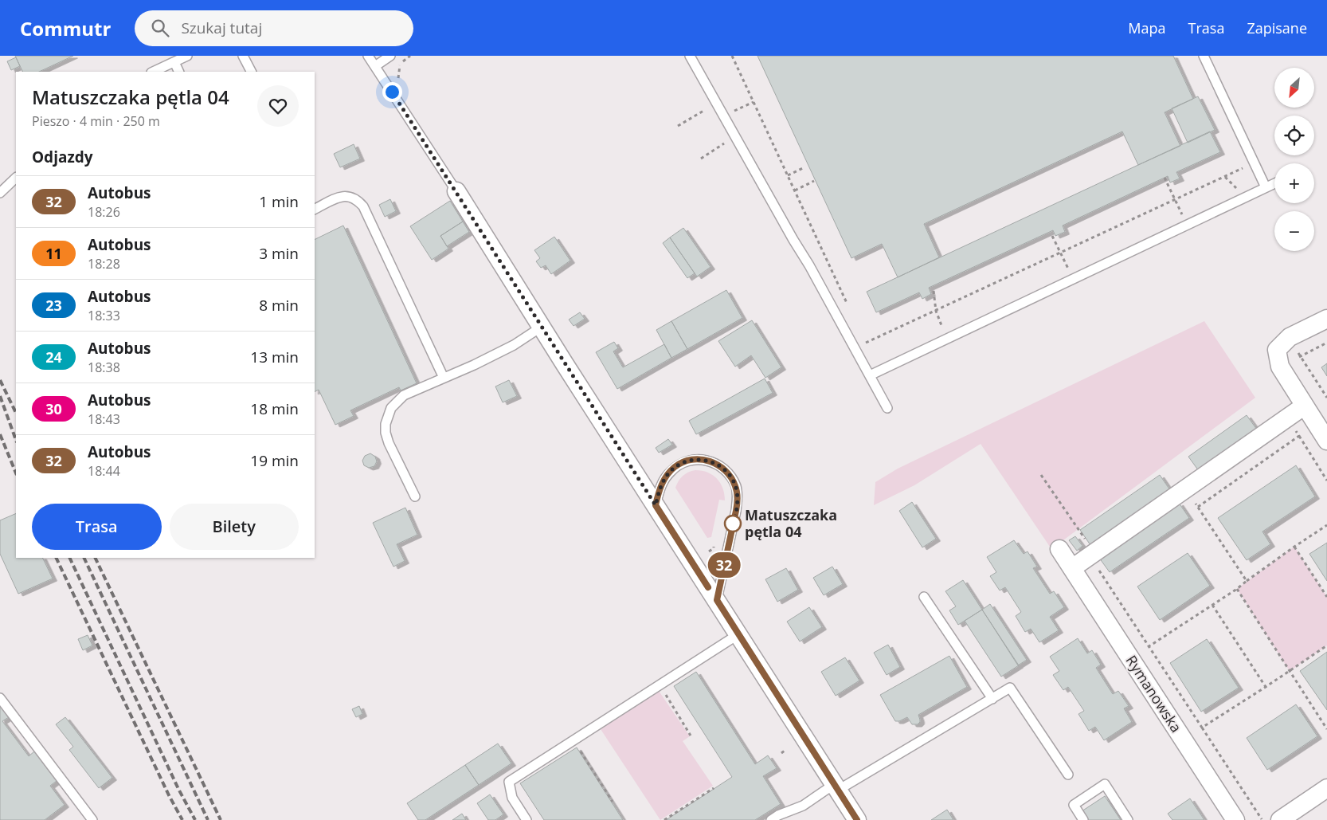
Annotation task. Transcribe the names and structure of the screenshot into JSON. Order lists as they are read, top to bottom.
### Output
{
  "streets": {
    "street": ["Rymanowska"]
  },
  "places": ["Matuszczaka pętla 04"],
  "lines": ["bus line 32"],
  "north": "bottom left",
  "page": {
    "header": "Commutr",
    "search": "Szukaj tutaj",
    "nav": ["Mapa", "Trasa", "Zapisane"],
    "on_map": "32",
    "map_buttons": ["+", "−"],
    "heading": [
      ["Matuszczaka pętla 04", "Pieszo · 4 min · 250 m"],
      "Odjazdy"
    ],
    "list": [
      {
        "mark": "32",
        "name": "Autobus",
        "note": "18:26",
        "value": "1 min"
      },
      {
        "mark": "11",
        "name": "Autobus",
        "note": "18:28",
        "value": "3 min"
      },
      {
        "mark": "23",
        "name": "Autobus",
        "note": "18:33",
        "value": "8 min"
      },
      {
        "mark": "24",
        "name": "Autobus",
        "note": "18:38",
        "value": "13 min"
      },
      {
        "mark": "30",
        "name": "Autobus",
        "note": "18:43",
        "value": "18 min"
      },
      {
        "mark": "32",
        "name": "Autobus",
        "note": "18:44",
        "value": "19 min"
      }
    ],
    "buttons": ["Trasa", "Bilety"]
  }
}
